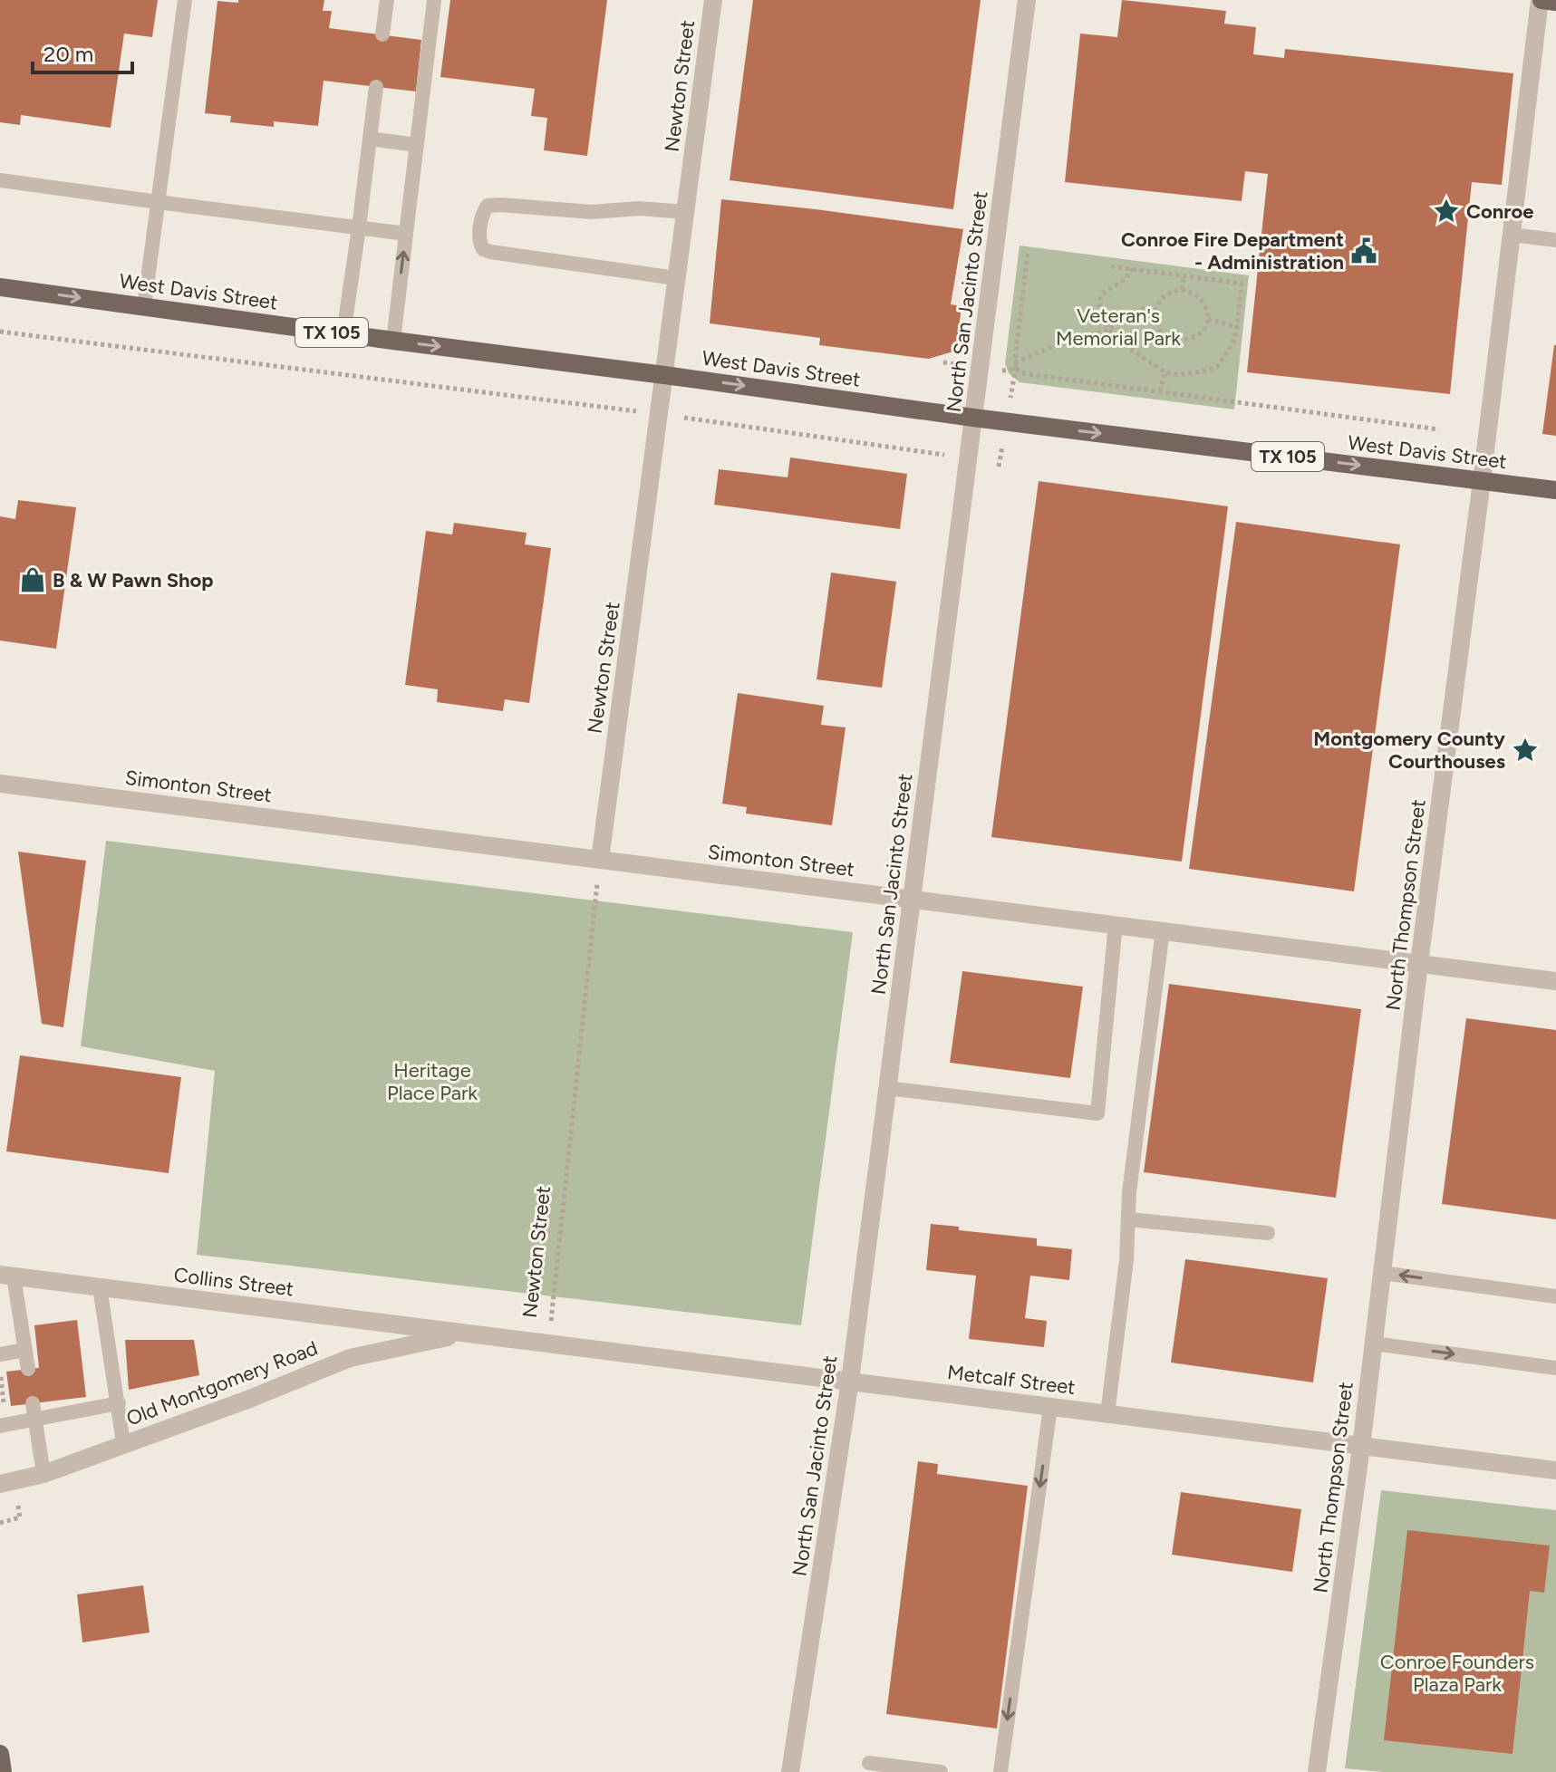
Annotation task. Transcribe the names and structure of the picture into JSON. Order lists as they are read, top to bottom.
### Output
{
  "streets": {
    "main road": ["West Davis Street", "TX 105"],
    "street": [
      "Newton Street",
      "North San Jacinto Street",
      "Simonton Street",
      "North Thompson Street",
      "Collins Street",
      "Metcalf Street",
      "Old Montgomery Road"
    ]
  },
  "crossings": [
    ["Newton Street", "West Davis Street"],
    ["Newton Street", "Simonton Street"],
    ["Newton Street", "Metcalf Street"],
    ["West Davis Street", "North San Jacinto Street"],
    ["West Davis Street", "North Thompson Street"],
    ["North San Jacinto Street", "Simonton Street"],
    ["North San Jacinto Street", "Metcalf Street"],
    ["Simonton Street", "North Thompson Street"],
    ["North Thompson Street", "Metcalf Street"],
    ["Collins Street", "Metcalf Street"],
    ["Collins Street", "Old Montgomery Road"],
    ["Metcalf Street", "Old Montgomery Road"]
  ],
  "one_way": ["West Davis Street"],
  "parks": ["Veteran's Memorial Park", "Heritage Place Park", "Conroe Founders Plaza Park"],
  "places": {
    "place": ["Conroe", "Montgomery County Courthouses"],
    "public building": ["Conroe Fire Department - Administration"],
    "shop": ["B & W Pawn Shop"]
  },
  "scale_bar": "20 m"
}
